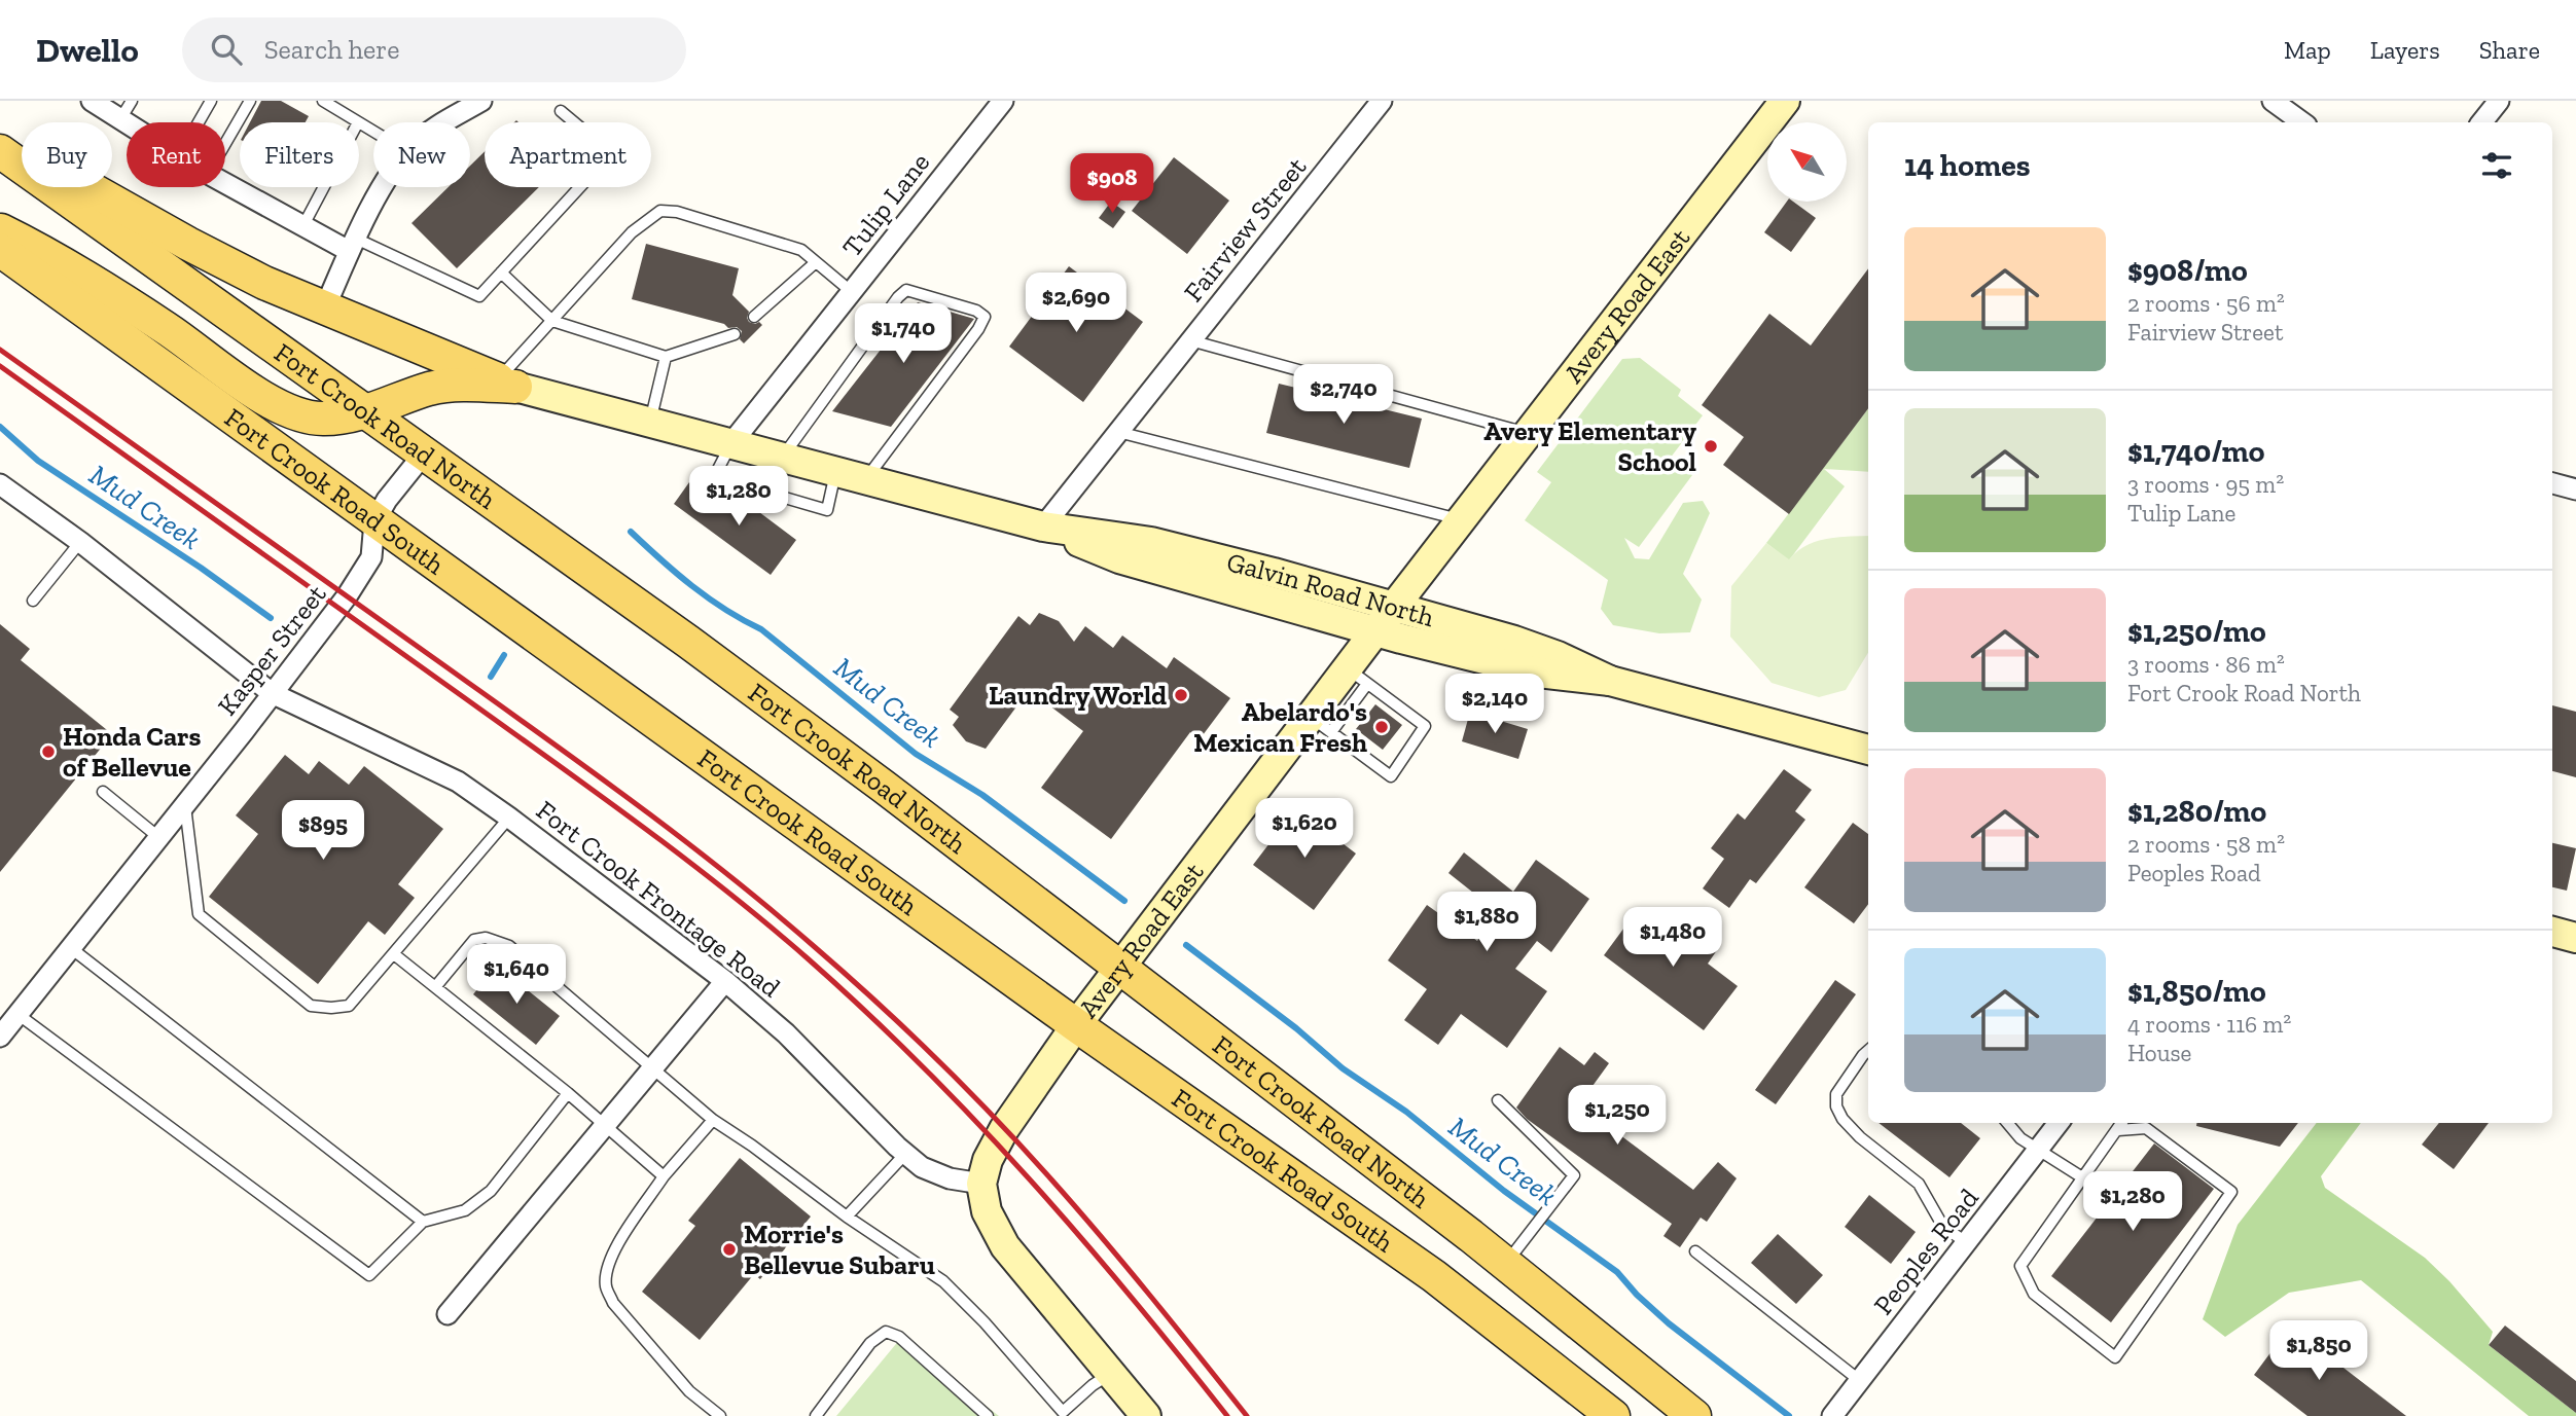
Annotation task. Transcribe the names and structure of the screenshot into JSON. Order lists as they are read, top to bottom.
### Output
{
  "streets": {
    "main road": [
      "Avery Road East",
      "Fort Crook Road North",
      "Fort Crook Road South",
      "Galvin Road North"
    ],
    "street": [
      "Tulip Lane",
      "Fairview Street",
      "Kasper Street",
      "Fort Crook Frontage Road",
      "Peoples Road"
    ]
  },
  "crossings": [
    ["Tulip Lane", "Galvin Road North"],
    ["Fairview Street", "Galvin Road North"],
    ["Avery Road East", "Fort Crook Road North"],
    ["Avery Road East", "Fort Crook Road South"],
    ["Avery Road East", "Galvin Road North"],
    ["Avery Road East", "Fort Crook Frontage Road"],
    ["Fort Crook Road North", "Kasper Street"],
    ["Fort Crook Road South", "Kasper Street"],
    ["Kasper Street", "Fort Crook Frontage Road"]
  ],
  "water": ["Mud Creek"],
  "places": [
    "Avery Elementary School",
    "Laundry World",
    "Abelardo's Mexican Fresh",
    "Honda Cars of Bellevue",
    "Morrie's Bellevue Subaru"
  ],
  "north": "top left",
  "page": {
    "header": "Dwello",
    "search": "Search here",
    "nav": ["Map", "Layers", "Share"],
    "chip": [
      "Buy",
      "Rent",
      "Filters",
      "New",
      "Apartment"
    ],
    "heading": "14 homes",
    "price": [
      "$908",
      "$2,690",
      "$1,740",
      "$2,740",
      "$1,280",
      "$2,140",
      "$1,620",
      "$895",
      "$1,880",
      "$1,480",
      "$1,640",
      "$1,250",
      "$1,280",
      "$1,850"
    ],
    "list": [
      {
        "name": "$908/mo",
        "note": "2 rooms · 56 m² · Fairview Street"
      },
      {
        "name": "$1,740/mo",
        "note": "3 rooms · 95 m² · Tulip Lane"
      },
      {
        "name": "$1,250/mo",
        "note": "3 rooms · 86 m² · Fort Crook Road North"
      },
      {
        "name": "$1,280/mo",
        "note": "2 rooms · 58 m² · Peoples Road"
      },
      {
        "name": "$1,850/mo",
        "note": "4 rooms · 116 m² · House"
      }
    ]
  }
}
